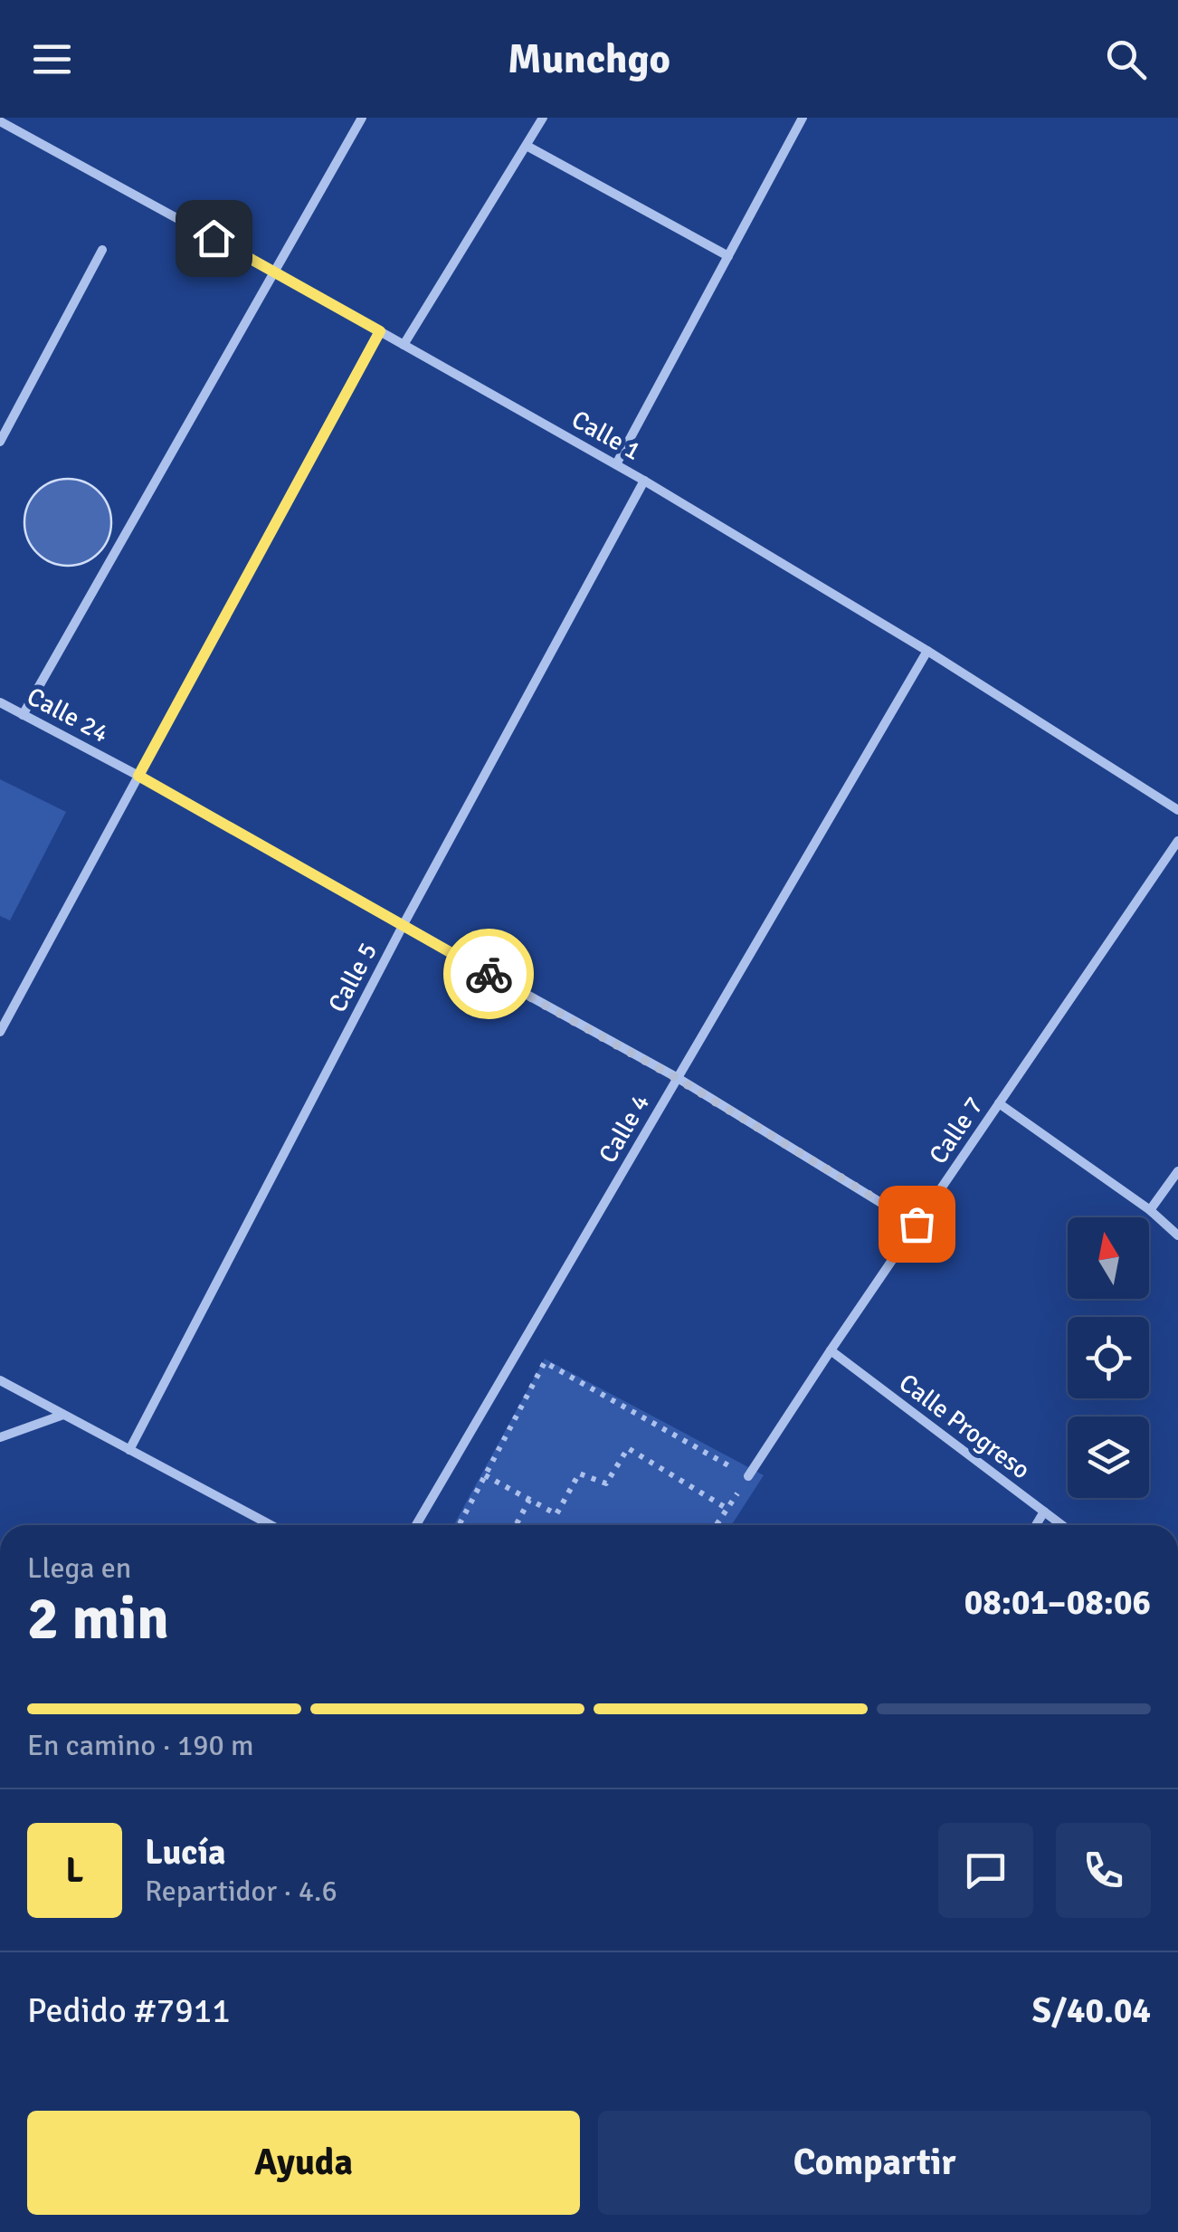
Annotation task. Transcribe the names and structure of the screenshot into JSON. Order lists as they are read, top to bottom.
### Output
{
  "streets": {
    "street": [
      "Calle 1",
      "Calle 24",
      "Calle 5",
      "Calle 4",
      "Calle 7",
      "Calle Progreso"
    ]
  },
  "crossings": [
    ["Calle 1", "Calle 5"],
    ["Calle 1", "Calle 4"],
    ["Calle 24", "Calle 5"],
    ["Calle 24", "Calle 4"],
    ["Calle 24", "Calle 7"],
    ["Calle 7", "Calle Progreso"]
  ],
  "north": "top",
  "page": {
    "header": "Munchgo",
    "heading": ["2 min", "Llega en", "08:01–08:06"],
    "panel": [
      "Lucía",
      "Repartidor · 4.6",
      "Pedido #7911",
      "S/40.04"
    ],
    "bar": "En camino · 190 m",
    "round": "L",
    "buttons": ["Ayuda", "Compartir"]
  }
}
